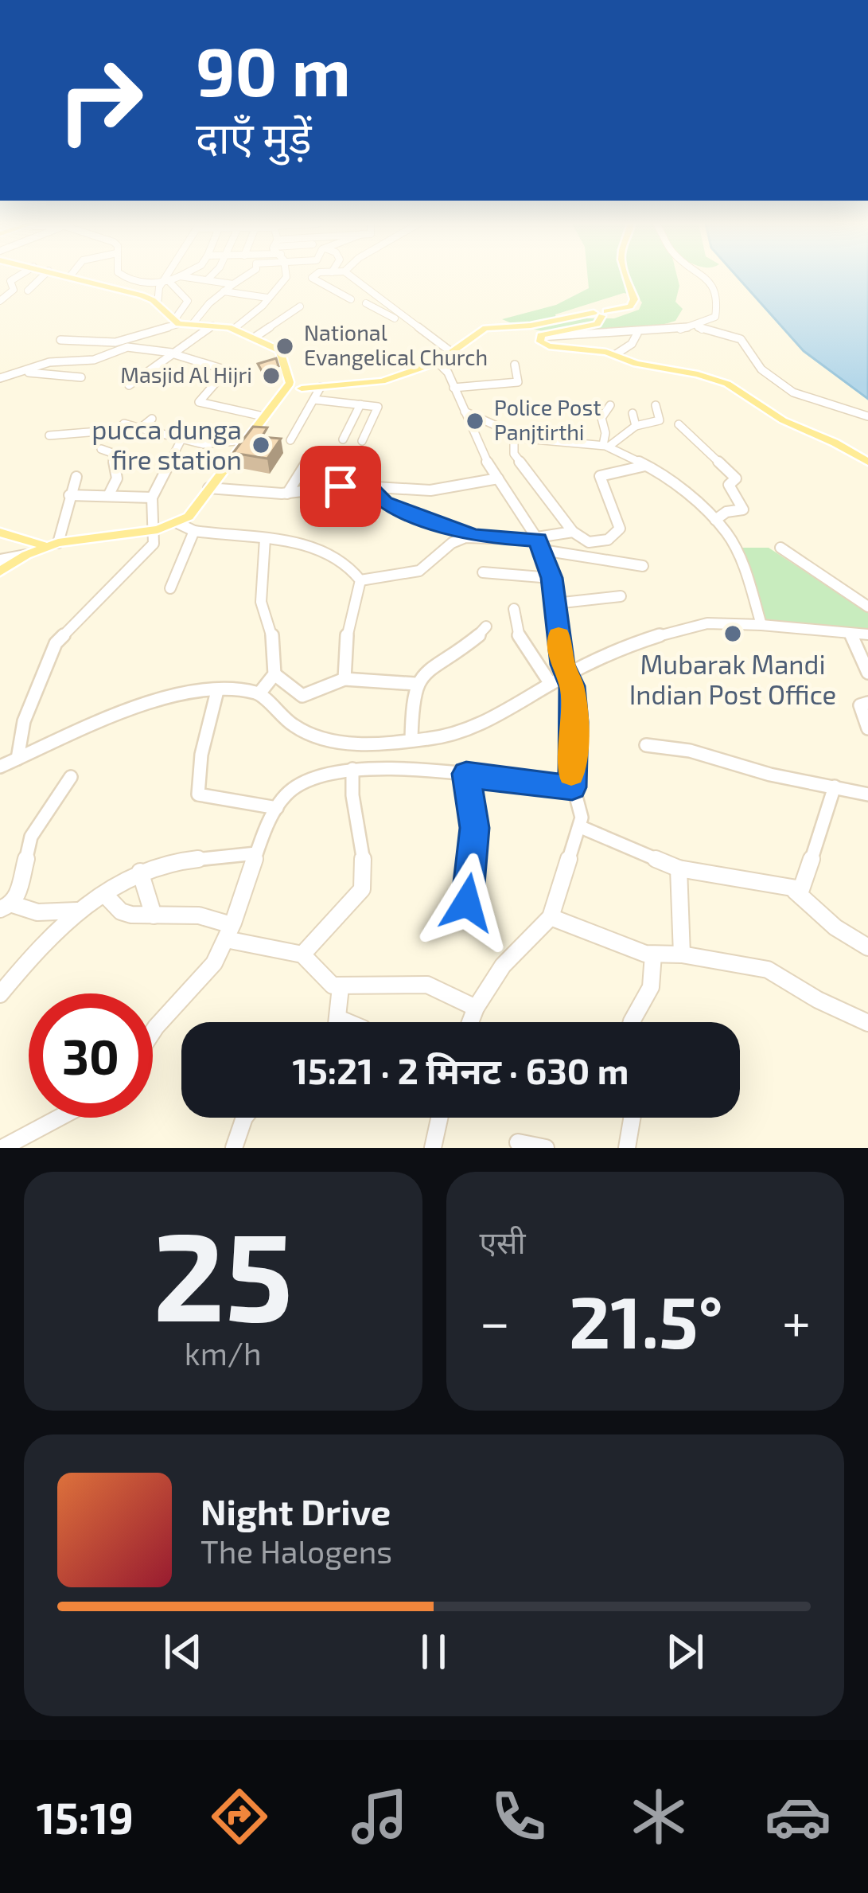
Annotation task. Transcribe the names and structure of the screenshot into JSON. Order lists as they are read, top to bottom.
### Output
{
  "places": [
    "National Evangelical Church",
    "Masjid Al Hijri",
    "Police Post Panjtirthi",
    "pucca dunga fire station",
    "Mubarak Mandi Indian Post Office"
  ],
  "page": {
    "turn": ["90 m", "दाएँ मुड़ें"],
    "limit": "30",
    "trip": "15:21 · 2 मिनट · 630 m",
    "tile": [
      ["25", "km/h"],
      "एसी"
    ],
    "heat": ["−", "21.5°", "+"],
    "song": ["Night Drive", "The Halogens"],
    "tabs": "15:19"
  }
}
